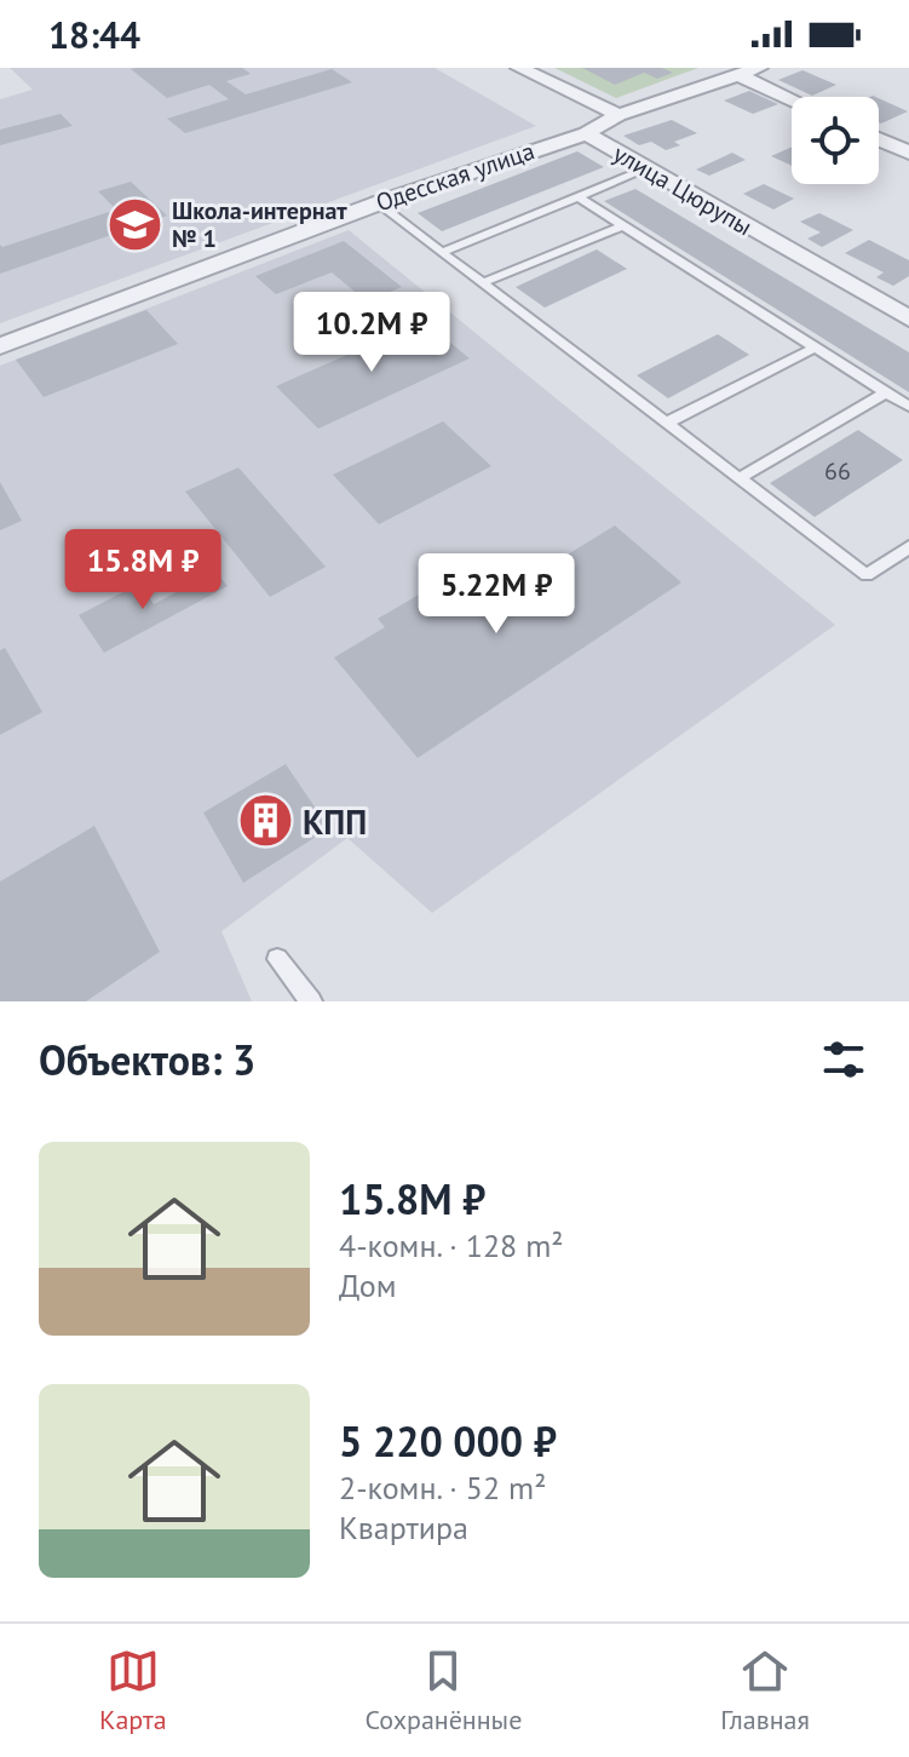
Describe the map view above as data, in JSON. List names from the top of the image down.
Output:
{
  "streets": {
    "street": ["Одесская улица", "улица Цюрупы"]
  },
  "crossings": [
    ["Одесская улица", "улица Цюрупы"]
  ],
  "places": {
    "school or university": ["Школа-интернат № 1"],
    "building": ["КПП"]
  },
  "house_numbers": ["66"],
  "page": {
    "status": "18:44",
    "price": ["10.2M ₽", "15.8M ₽", "5.22M ₽"],
    "heading": "Объектов: 3",
    "list": [
      {
        "name": "15.8M ₽",
        "note": "4-комн. · 128 m² · Дом"
      },
      {
        "name": "5 220 000 ₽",
        "note": "2-комн. · 52 m² · Квартира"
      }
    ],
    "tabs": ["Карта", "Сохранённые", "Главная"]
  }
}
